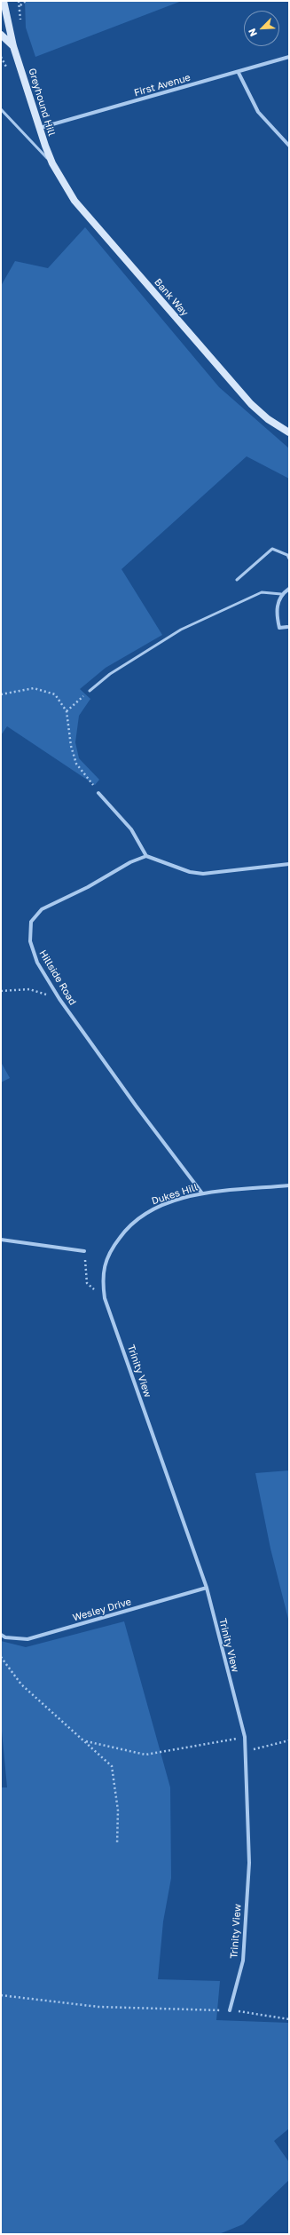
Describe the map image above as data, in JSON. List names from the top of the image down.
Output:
{
  "streets": {
    "street": [
      "First Avenue",
      "Greyhound Hill",
      "Bank Way",
      "Hillside Road",
      "Dukes Hill",
      "Trinity View",
      "Wesley Drive"
    ]
  },
  "crossings": [
    ["First Avenue", "Greyhound Hill"],
    ["Greyhound Hill", "Bank Way"],
    ["Hillside Road", "Dukes Hill"],
    ["Dukes Hill", "Trinity View"],
    ["Trinity View", "Wesley Drive"]
  ],
  "north": "bottom left"
}
